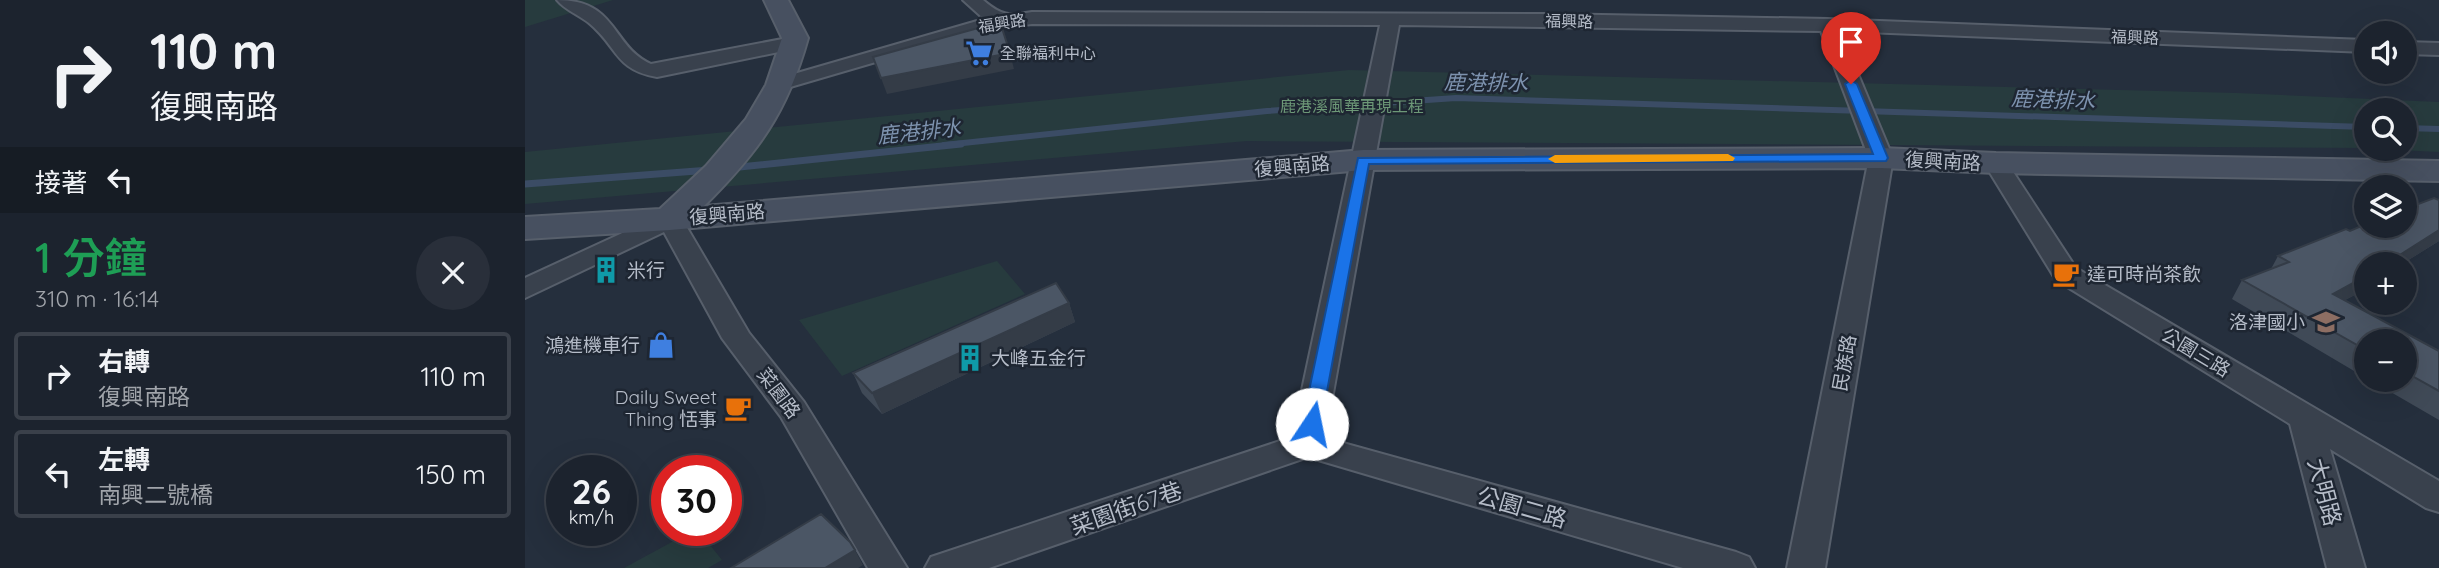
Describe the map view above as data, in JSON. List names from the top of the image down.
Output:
{
  "streets": {
    "street": [
      "福興路",
      "復興南路",
      "公園三路",
      "民族路",
      "菜園路",
      "大明路",
      "公園二路",
      "菜園街67巷"
    ]
  },
  "crossings": [
    ["復興南路", "公園三路"],
    ["復興南路", "民族路"],
    ["復興南路", "菜園路"],
    ["公園三路", "大明路"],
    ["公園二路", "菜園街67巷"]
  ],
  "water": ["鹿港排水"],
  "parks": ["鹿港溪風華再現工程"],
  "places": {
    "supermarket": ["全聯福利中心"],
    "building": ["米行", "大峰五金行"],
    "cafe": ["達可時尚茶飲", "Daily Sweet Thing 恬事"],
    "school or university": ["洛津國小"],
    "shop": ["鴻進機車行"]
  },
  "page": {
    "turn": ["110 m", "復興南路"],
    "map_buttons": ["+", "−"],
    "then": "接著",
    "heading": ["1 分鐘", "310 m · 16:14"],
    "list": [
      {
        "name": "右轉",
        "note": "復興南路",
        "value": "110 m"
      },
      {
        "name": "左轉",
        "note": "南興二號橋",
        "value": "150 m"
      }
    ],
    "speed": "26 km/h",
    "limit": "30"
  }
}
